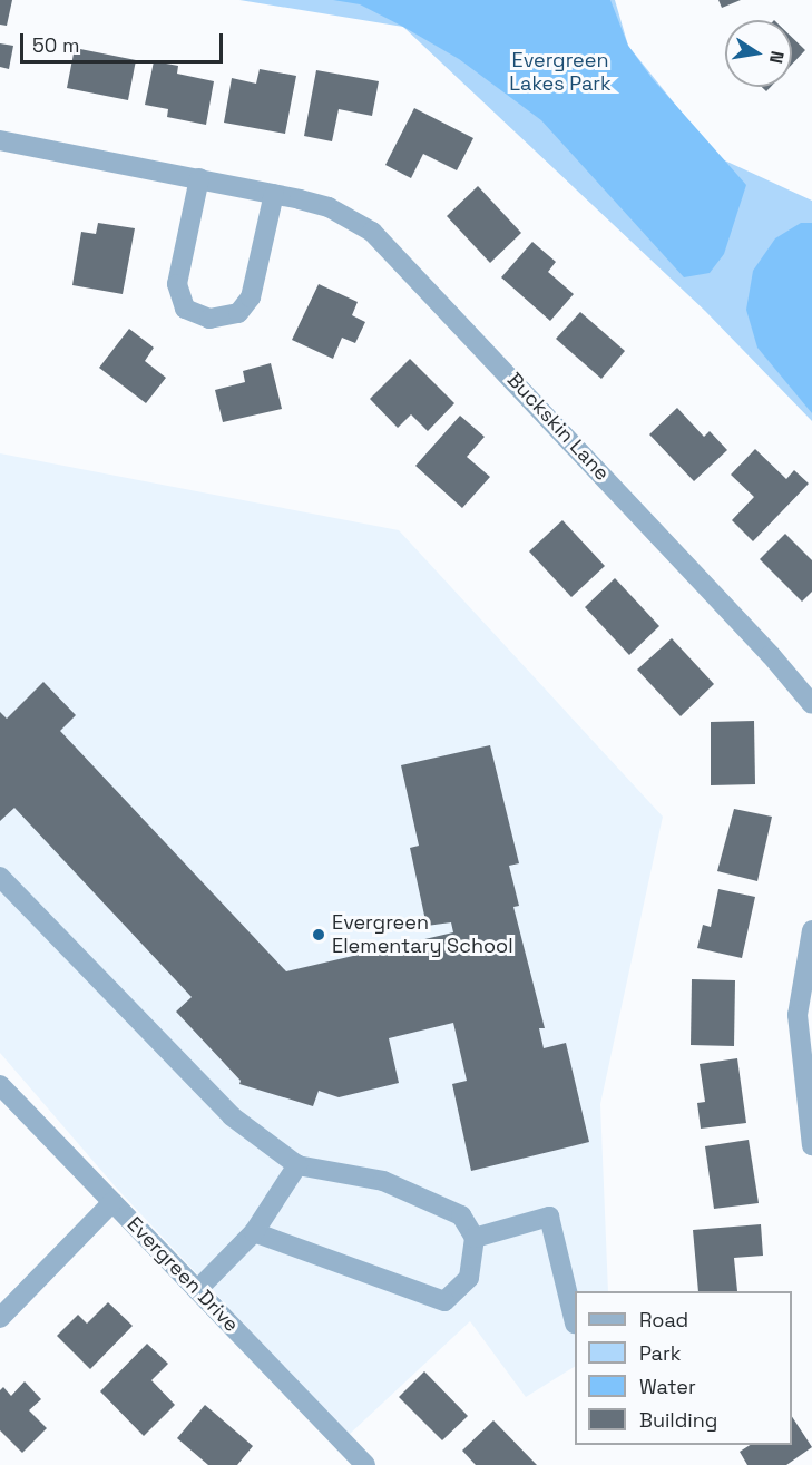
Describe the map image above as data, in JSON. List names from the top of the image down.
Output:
{
  "streets": {
    "street": ["Buckskin Lane", "Evergreen Drive"]
  },
  "parks": ["Evergreen Lakes Park"],
  "places": ["Evergreen Elementary School"],
  "legend": [
    "Road",
    "Park",
    "Water",
    "Building"
  ],
  "scale_bar": "50 m",
  "north": "right"
}
